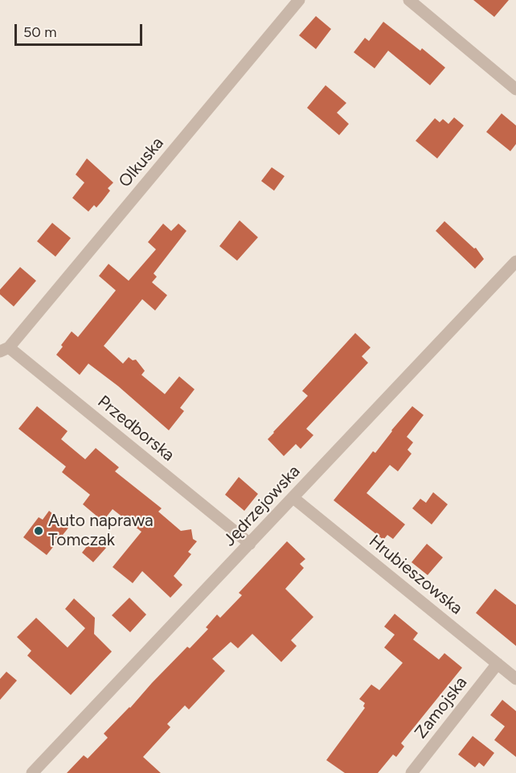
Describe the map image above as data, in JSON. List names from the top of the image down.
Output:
{
  "streets": {
    "street": [
      "Olkuska",
      "Przedborska",
      "Jędrzejowska",
      "Hrubieszowska",
      "Zamojska"
    ]
  },
  "crossings": [
    ["Olkuska", "Przedborska"],
    ["Przedborska", "Jędrzejowska"],
    ["Jędrzejowska", "Hrubieszowska"],
    ["Hrubieszowska", "Zamojska"]
  ],
  "places": ["Auto naprawa Tomczak"],
  "scale_bar": "50 m"
}
